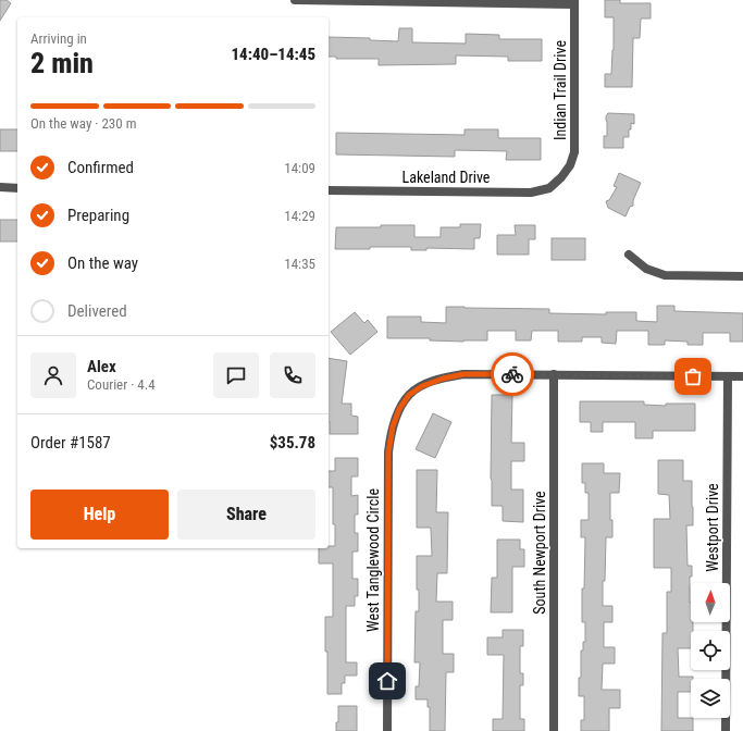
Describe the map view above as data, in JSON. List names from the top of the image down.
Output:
{
  "streets": {
    "street": [
      "Indian Trail Drive",
      "Lakeland Drive",
      "Westport Drive",
      "South Newport Drive",
      "West Tanglewood Circle"
    ]
  },
  "crossings": [
    ["Indian Trail Drive", "Lakeland Drive"],
    ["South Newport Drive", "West Tanglewood Circle"]
  ],
  "north": "top",
  "page": {
    "heading": ["2 min", "Arriving in", "14:40–14:45"],
    "panel": [
      "Alex",
      "Courier · 4.4",
      "Order #1587",
      "$35.78"
    ],
    "bar": "On the way · 230 m",
    "list": [
      ["Confirmed", "14:09"],
      ["Preparing", "14:29"],
      ["On the way", "14:35"],
      "Delivered"
    ],
    "buttons": ["Help", "Share"]
  }
}
